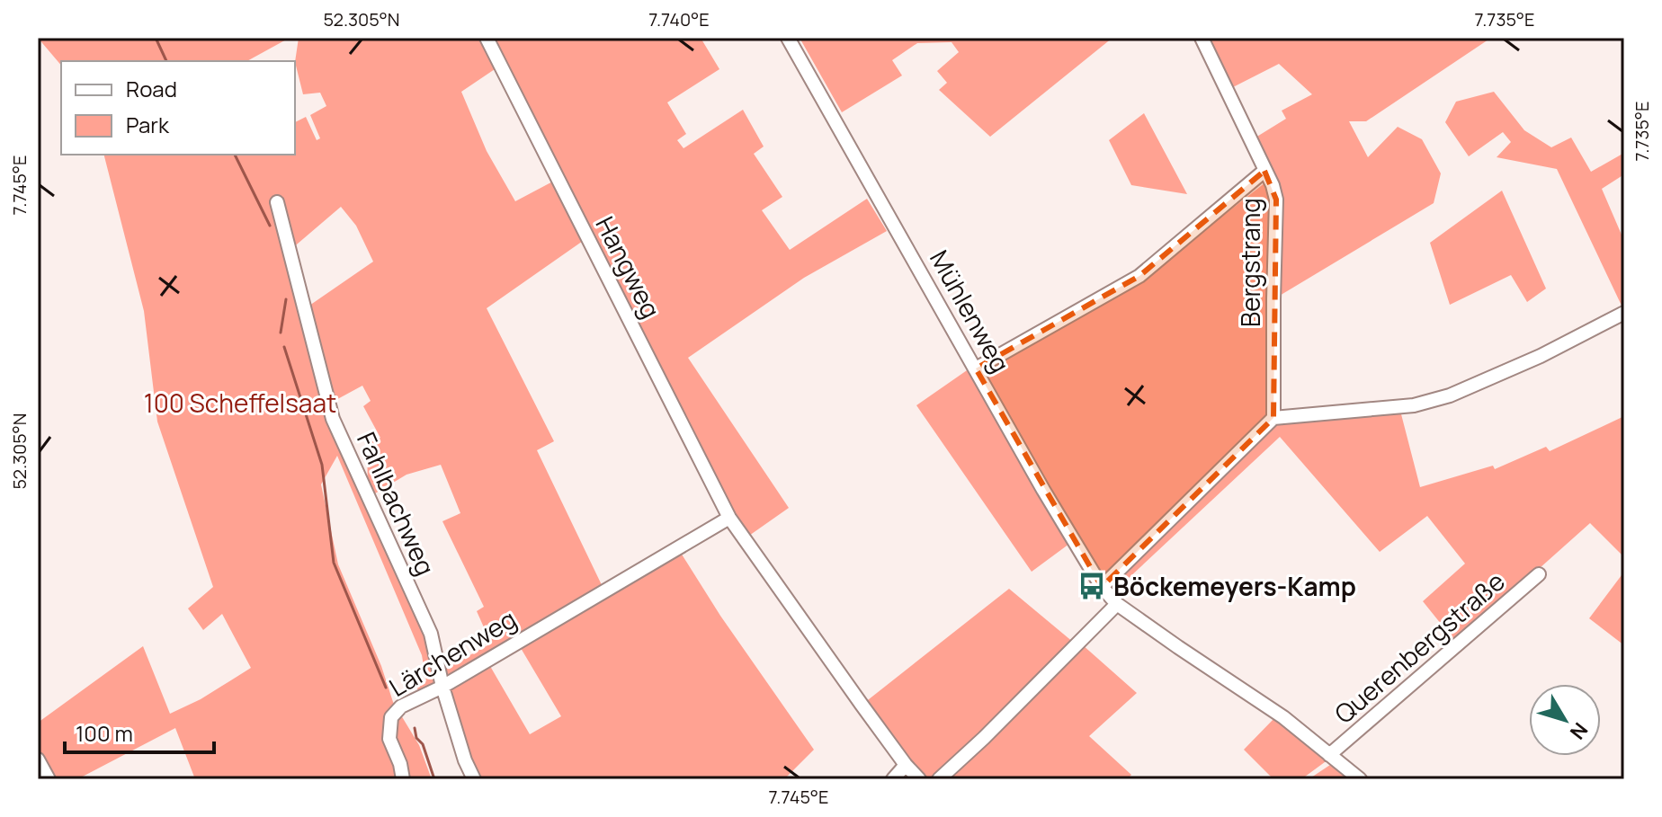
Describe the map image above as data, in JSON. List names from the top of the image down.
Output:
{
  "streets": {
    "street": [
      "Bergstrang",
      "Hangweg",
      "Mühlenweg",
      "Fahlbachweg",
      "Querenbergstraße",
      "Lärchenweg"
    ]
  },
  "crossings": [
    ["Hangweg", "Lärchenweg"],
    ["Mühlenweg", "Querenbergstraße"],
    ["Fahlbachweg", "Lärchenweg"]
  ],
  "parks": ["100 Scheffelsaat"],
  "places": {
    "bus stop": ["Böckemeyers-Kamp"]
  },
  "legend": ["Road", "Park"],
  "scale_bar": "100 m",
  "north": "bottom right",
  "coordinates": [
    "52.305°N",
    "7.740°E",
    "7.735°E",
    "7.745°E"
  ]
}
